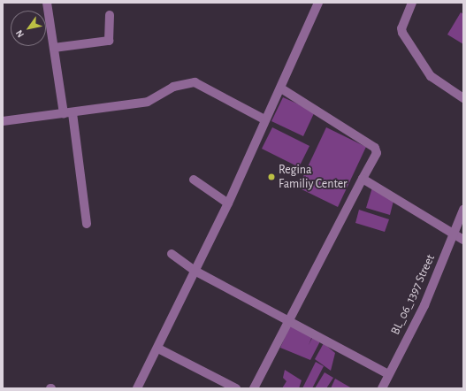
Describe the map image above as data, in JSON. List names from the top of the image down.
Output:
{
  "streets": {
    "street": ["BL_06_1397 Street"]
  },
  "places": ["Regina Familiy Center"],
  "north": "bottom left"
}
